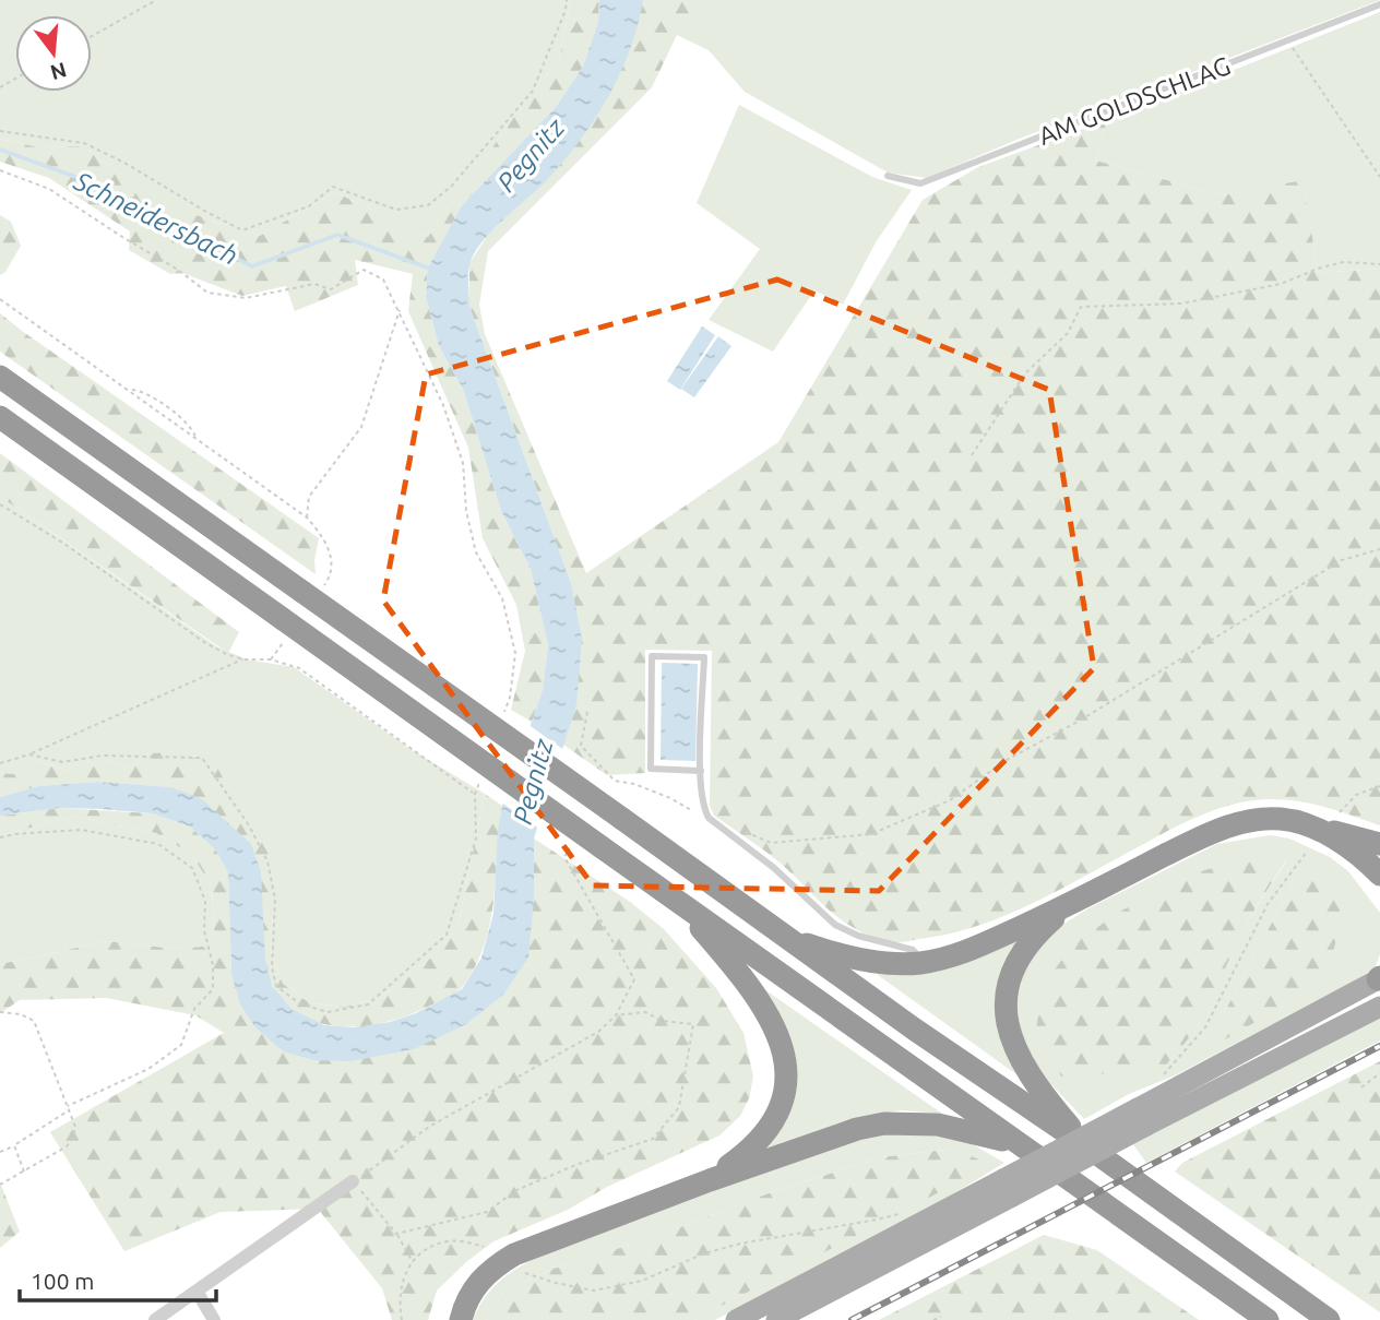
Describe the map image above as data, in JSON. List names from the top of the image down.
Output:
{
  "streets": {
    "lane": ["AM GOLDSCHLAG"]
  },
  "water": ["Pegnitz", "Schneidersbach"],
  "scale_bar": "100 m",
  "north": "bottom"
}
